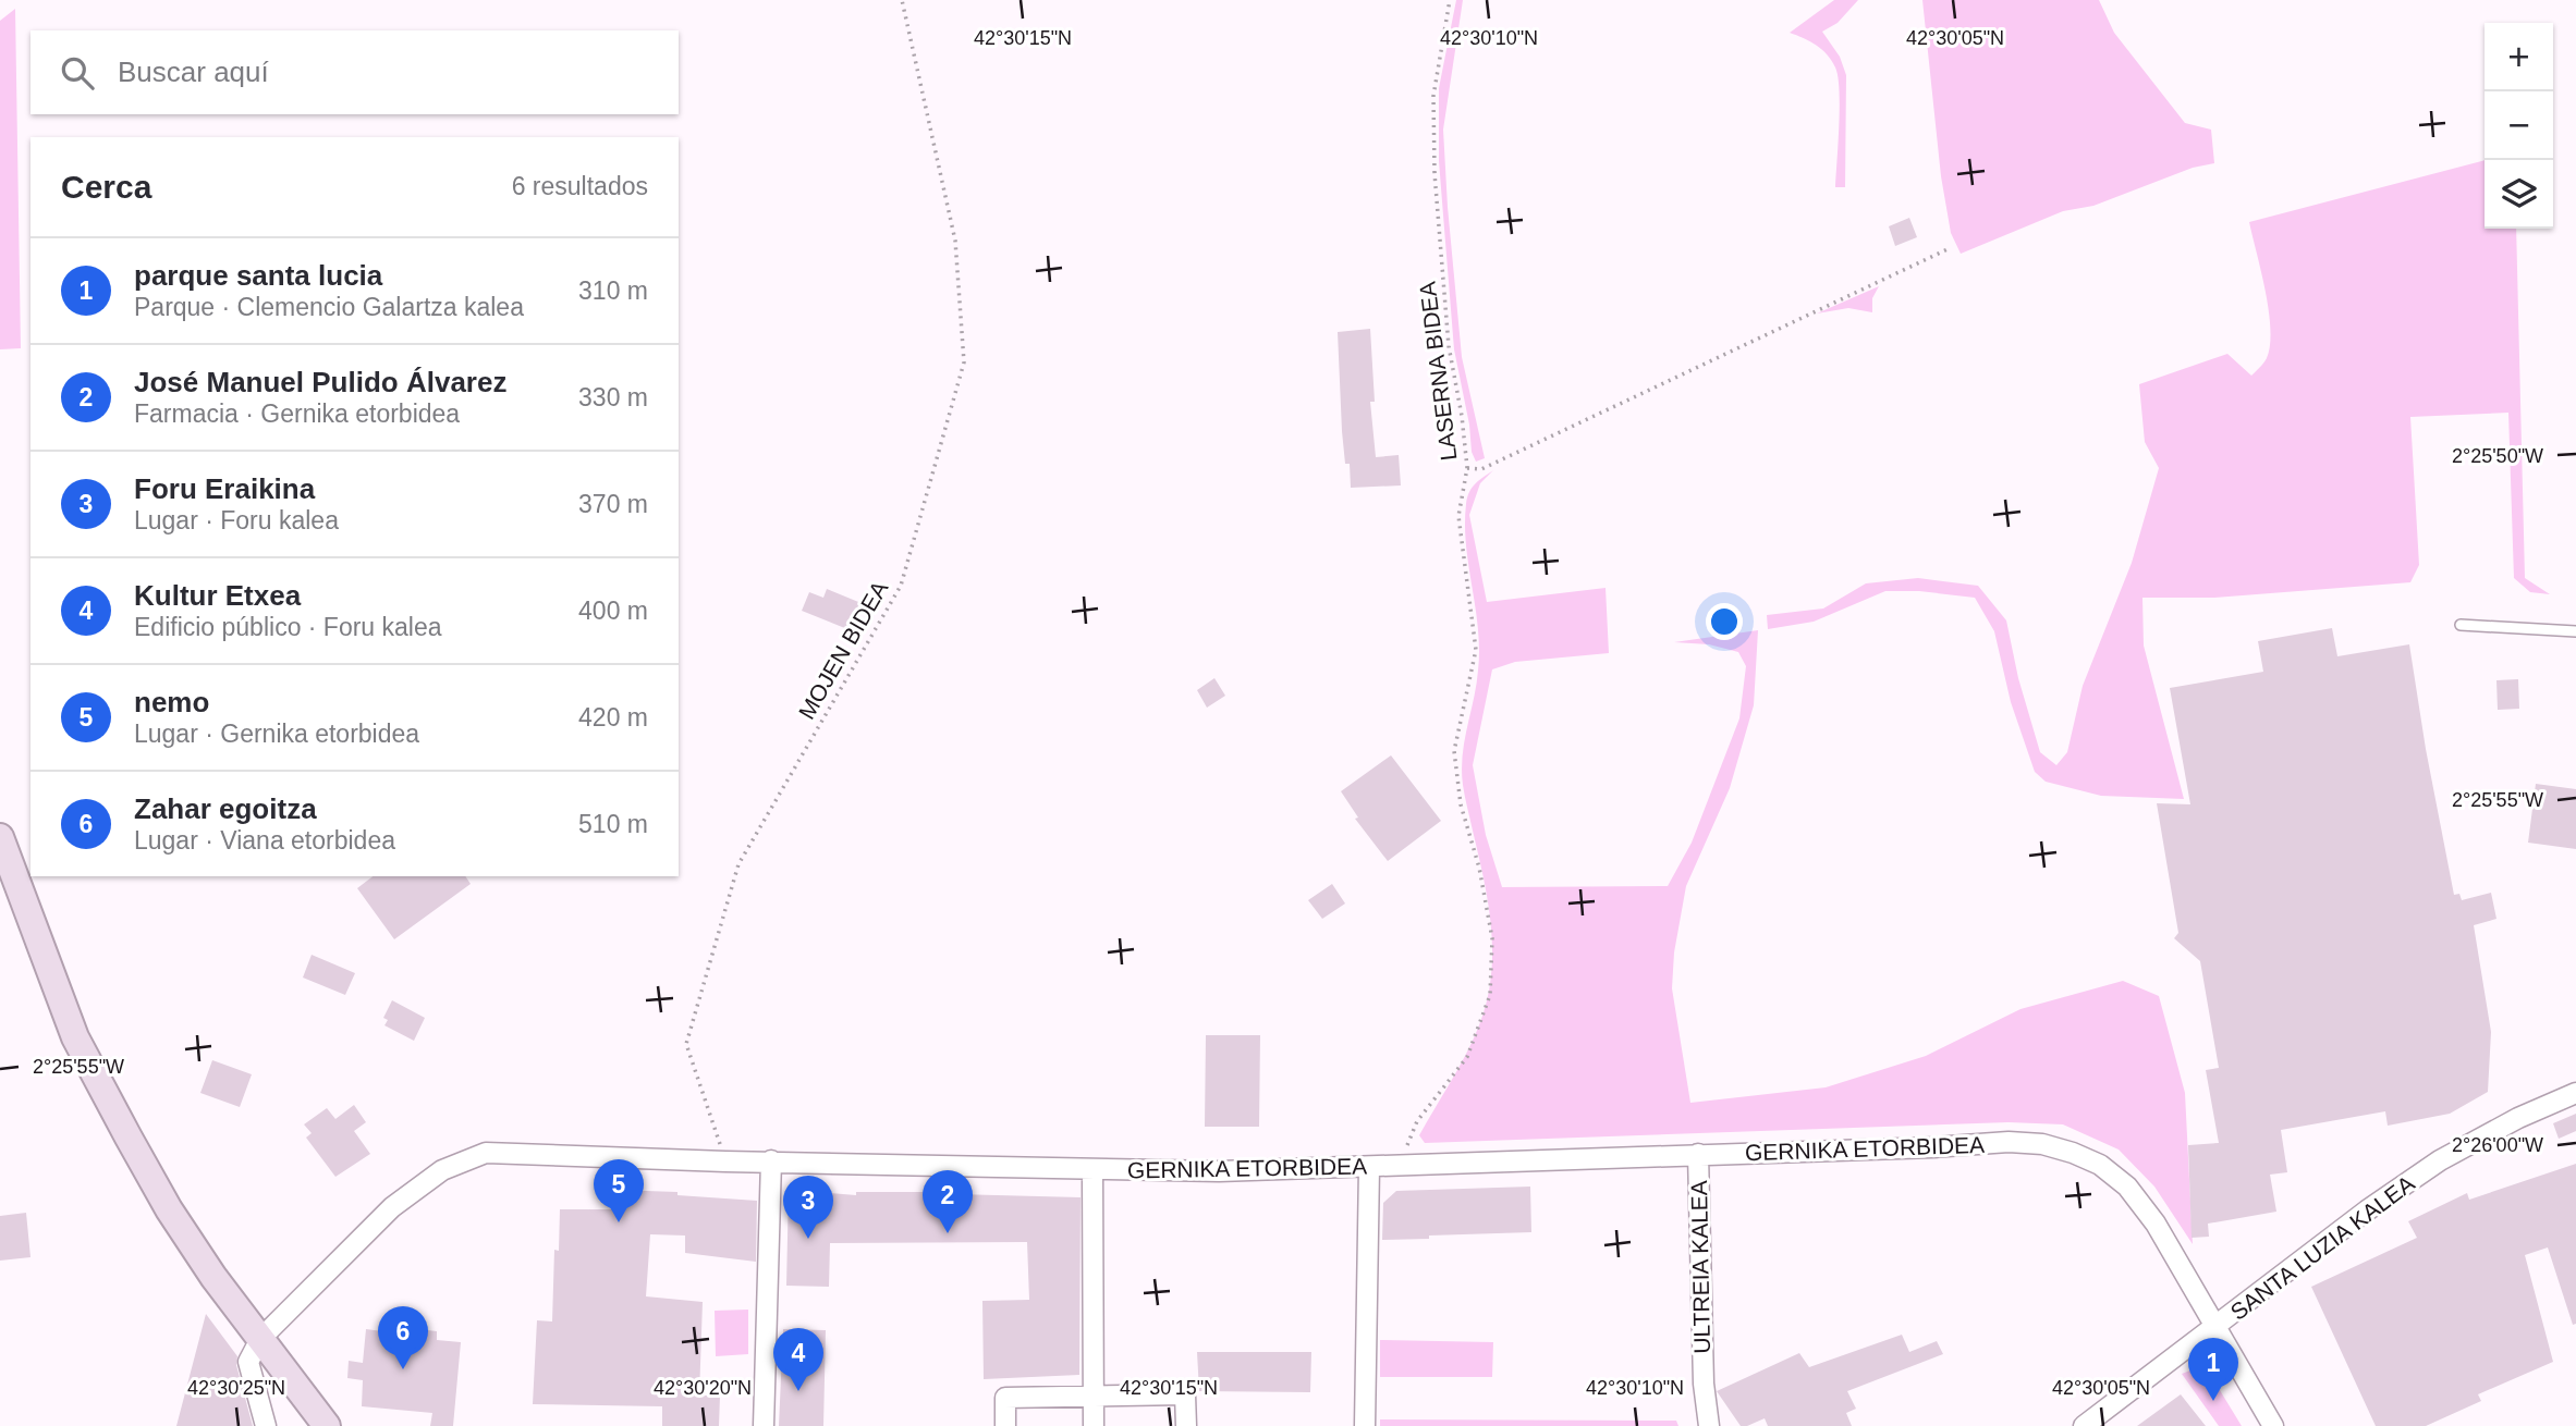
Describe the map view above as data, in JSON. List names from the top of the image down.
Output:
{
  "streets": {
    "street": ["GERNIKA ETORBIDEA", "SANTA LUZIA KALEA", "ULTREIA KALEA"],
    "path": ["LASERNA BIDEA", "MOJEN BIDEA"]
  },
  "crossings": [
    ["LASERNA BIDEA", "GERNIKA ETORBIDEA"],
    ["MOJEN BIDEA", "GERNIKA ETORBIDEA"],
    ["GERNIKA ETORBIDEA", "SANTA LUZIA KALEA"],
    ["GERNIKA ETORBIDEA", "ULTREIA KALEA"]
  ],
  "page": {
    "map_buttons": ["+", "−"],
    "search": "Buscar aquí",
    "heading": ["Cerca", "6 resultados"],
    "list": [
      {
        "mark": "1",
        "name": "parque santa lucia",
        "note": "Parque · Clemencio Galartza kalea",
        "value": "310 m"
      },
      {
        "mark": "2",
        "name": "José Manuel Pulido Álvarez",
        "note": "Farmacia · Gernika etorbidea",
        "value": "330 m"
      },
      {
        "mark": "3",
        "name": "Foru Eraikina",
        "note": "Lugar · Foru kalea",
        "value": "370 m"
      },
      {
        "mark": "4",
        "name": "Kultur Etxea",
        "note": "Edificio público · Foru kalea",
        "value": "400 m"
      },
      {
        "mark": "5",
        "name": "nemo",
        "note": "Lugar · Gernika etorbidea",
        "value": "420 m"
      },
      {
        "mark": "6",
        "name": "Zahar egoitza",
        "note": "Lugar · Viana etorbidea",
        "value": "510 m"
      }
    ],
    "pins": [
      "5",
      "2",
      "3",
      "6",
      "4",
      "1"
    ]
  },
  "coordinates": [
    "42°30'15\"N",
    "42°30'10\"N",
    "42°30'05\"N",
    "2°25'50\"W",
    "2°25'55\"W",
    "2°26'00\"W",
    "42°30'25\"N",
    "42°30'20\"N"
  ]
}
